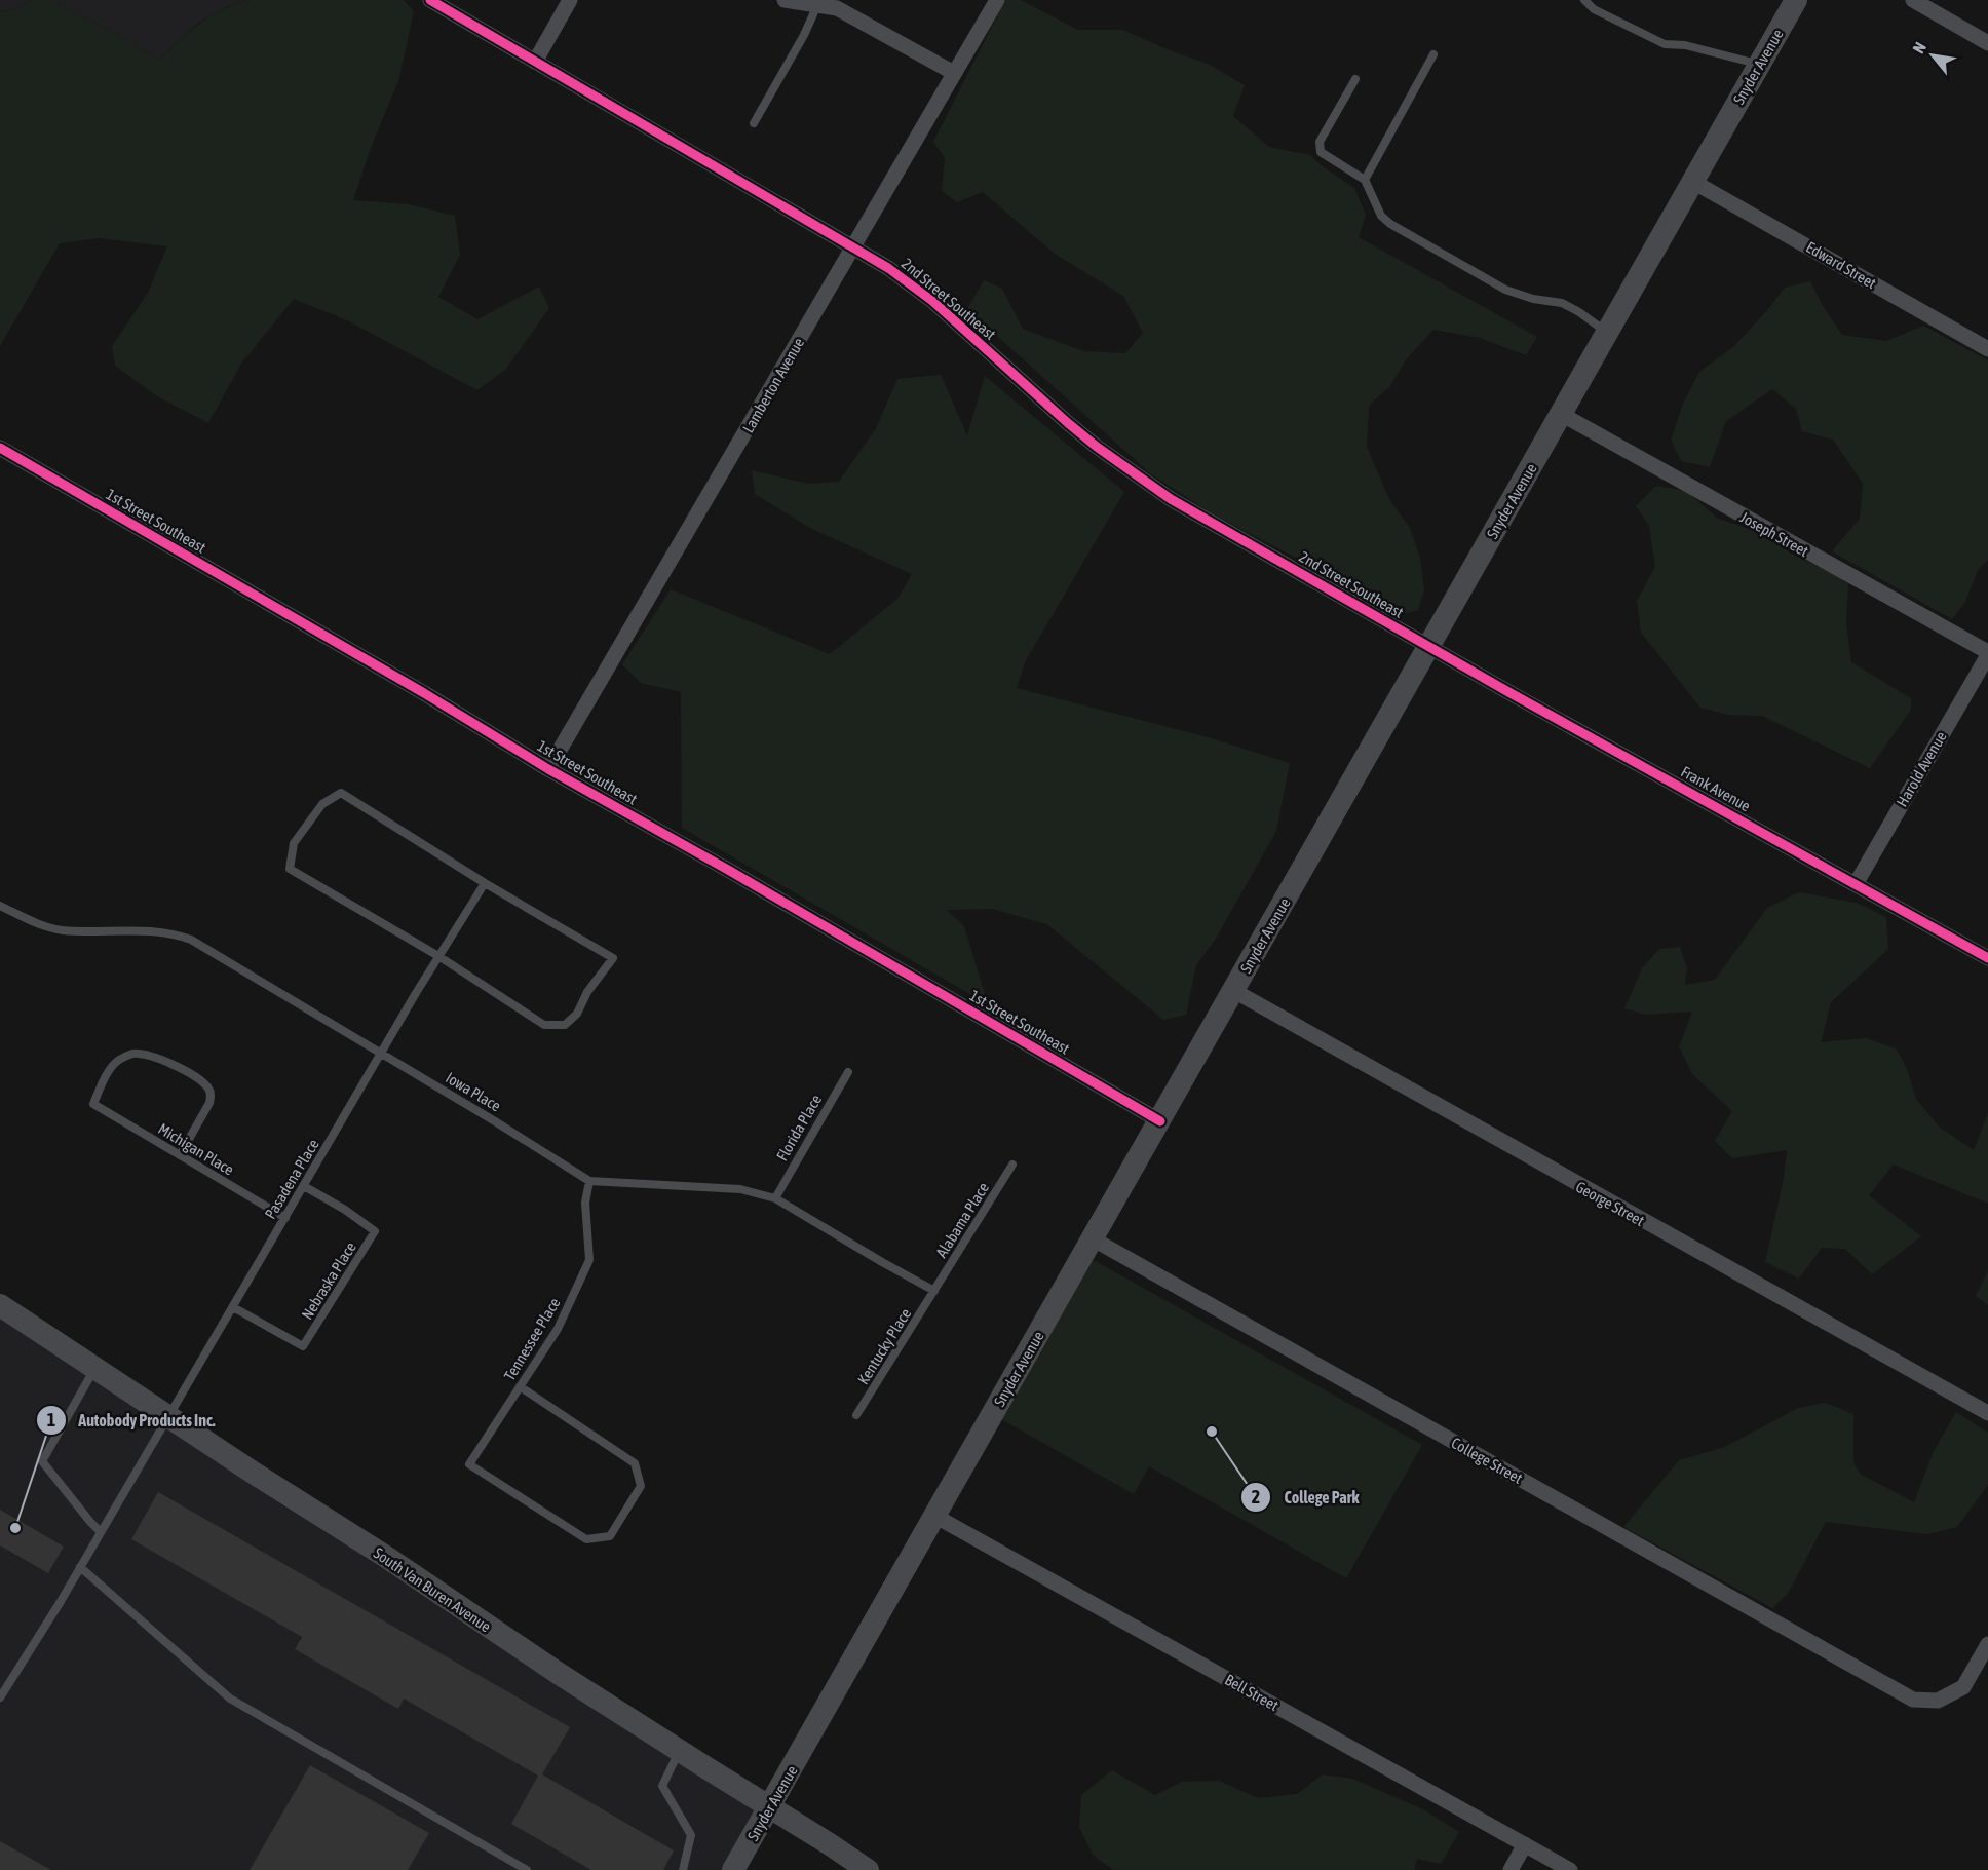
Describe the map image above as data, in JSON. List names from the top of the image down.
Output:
{
  "streets": {
    "main road": ["Snyder Avenue", "South Van Buren Avenue"],
    "street": [
      "Edward Street",
      "2nd Street Southeast",
      "Lamberton Avenue",
      "1st Street Southeast",
      "Joseph Street",
      "Harold Avenue",
      "Frank Avenue",
      "George Street",
      "College Street",
      "Bell Street"
    ],
    "lane": [
      "Iowa Place",
      "Florida Place",
      "Michigan Place",
      "Pasadena Place",
      "Alabama Place",
      "Nebraska Place",
      "Tennessee Place",
      "Kentucky Place"
    ]
  },
  "crossings": [
    ["Snyder Avenue", "Edward Street"],
    ["Snyder Avenue", "2nd Street Southeast"],
    ["Snyder Avenue", "1st Street Southeast"],
    ["Snyder Avenue", "Joseph Street"],
    ["Snyder Avenue", "Frank Avenue"],
    ["Snyder Avenue", "George Street"],
    ["Snyder Avenue", "College Street"],
    ["Snyder Avenue", "South Van Buren Avenue"],
    ["Snyder Avenue", "Bell Street"],
    ["2nd Street Southeast", "Lamberton Avenue"],
    ["2nd Street Southeast", "Frank Avenue"],
    ["Lamberton Avenue", "1st Street Southeast"],
    ["Joseph Street", "Harold Avenue"],
    ["Harold Avenue", "Frank Avenue"],
    ["Iowa Place", "Florida Place"],
    ["Iowa Place", "Pasadena Place"],
    ["Iowa Place", "Alabama Place"],
    ["Iowa Place", "Tennessee Place"],
    ["Iowa Place", "Kentucky Place"],
    ["Michigan Place", "Pasadena Place"],
    ["Pasadena Place", "Nebraska Place"],
    ["Pasadena Place", "South Van Buren Avenue"],
    ["Alabama Place", "Kentucky Place"]
  ],
  "places": ["College Park", "Autobody Products Inc."],
  "north": "top left"
}
